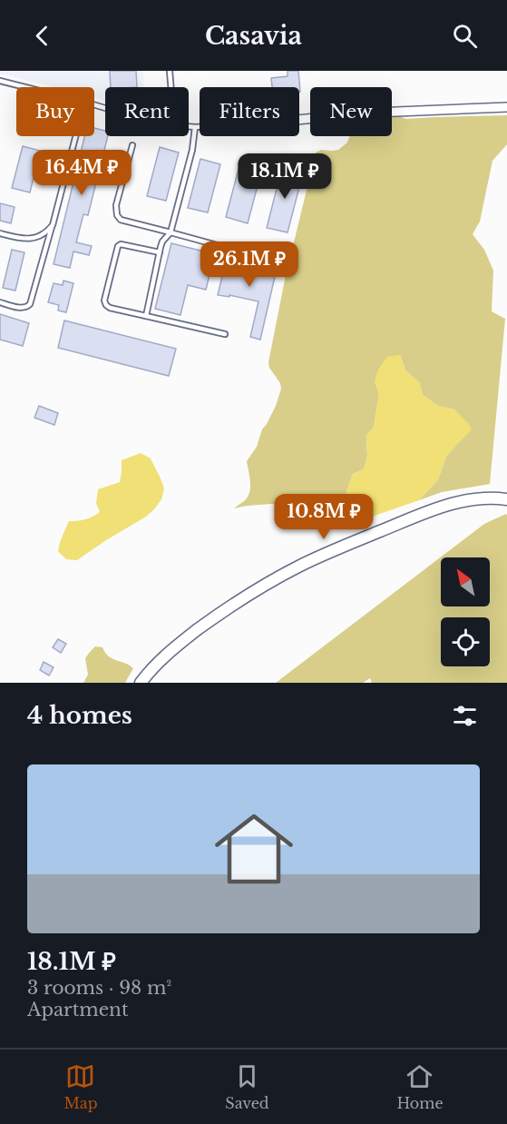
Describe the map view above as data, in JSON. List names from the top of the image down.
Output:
{
  "north": "top left",
  "page": {
    "header": "Casavia",
    "chip": [
      "Buy",
      "Rent",
      "Filters",
      "New"
    ],
    "price": [
      "16.4M ₽",
      "18.1M ₽",
      "26.1M ₽",
      "10.8M ₽"
    ],
    "heading": "4 homes",
    "list": [
      {
        "name": "18.1M ₽",
        "note": "3 rooms · 98 m² · Apartment"
      }
    ],
    "tabs": ["Map", "Saved", "Home"]
  }
}
